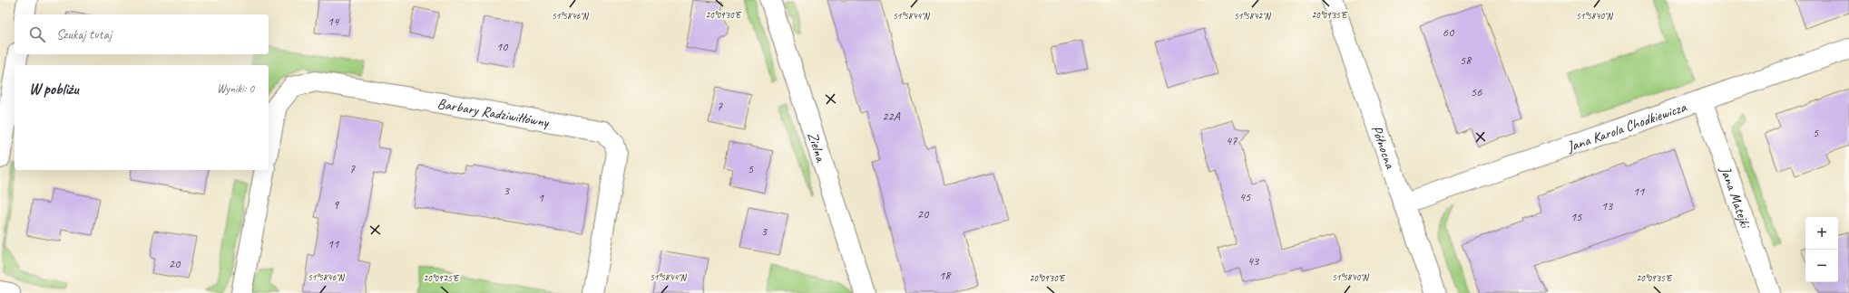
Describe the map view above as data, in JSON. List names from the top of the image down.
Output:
{
  "streets": {
    "street": [
      "Barbary Radziwiłłówny",
      "Jana Karola Chodkiewicza",
      "Zielna",
      "Północna",
      "Jana Matejki"
    ]
  },
  "crossings": [
    ["Jana Karola Chodkiewicza", "Północna"],
    ["Jana Karola Chodkiewicza", "Jana Matejki"]
  ],
  "house_numbers": [
    "14",
    "60",
    "10",
    "58",
    "56",
    "7",
    "22A",
    "5",
    "47",
    "7",
    "5",
    "3",
    "11",
    "45",
    "1",
    "9",
    "13",
    "20",
    "15",
    "3",
    "11",
    "43",
    "20",
    "18"
  ],
  "page": {
    "search": "Szukaj tutaj",
    "heading": ["W pobliżu", "Wyniki: 0"],
    "map_buttons": ["+", "−"]
  },
  "coordinates": [
    "20°09'30\"E",
    "20°09'35\"E",
    "51°58'46\"N",
    "51°58'44\"N",
    "51°58'42\"N",
    "51°58'40\"N",
    "20°09'25\"E"
  ]
}
